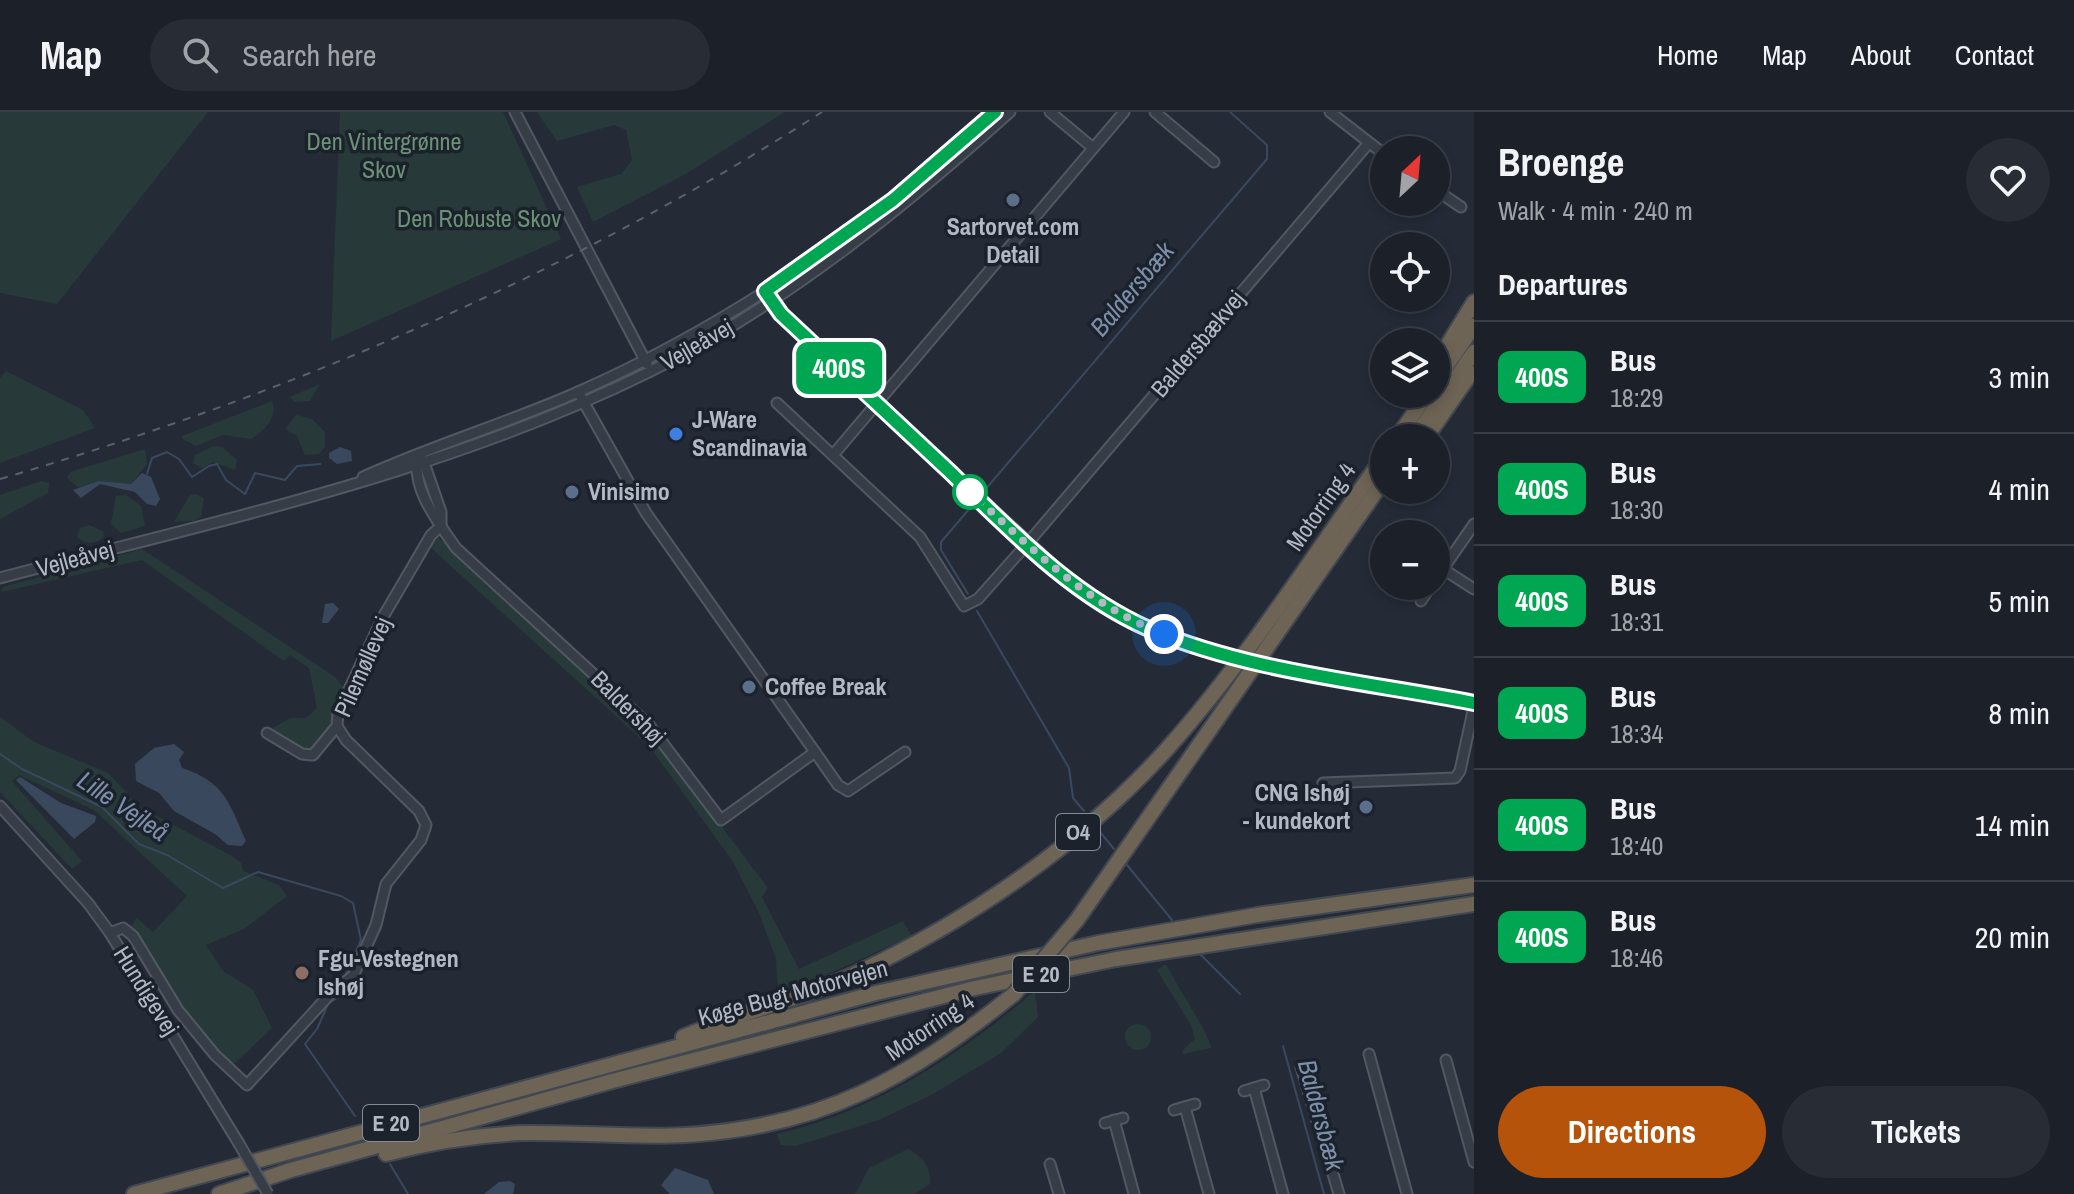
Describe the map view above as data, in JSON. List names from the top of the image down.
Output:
{
  "streets": {
    "highway": [
      "Motorring 4",
      "O4",
      "E 20",
      "Køge Bugt Motorvejen"
    ],
    "street": [
      "Baldersbækvej",
      "Vejleåvej",
      "Pilemøllevej",
      "Baldershøj",
      "Hundigevej"
    ]
  },
  "crossings": [
    ["Vejleåvej", "Baldershøj"],
    ["Motorring 4", "O4"],
    ["Motorring 4", "Køge Bugt Motorvejen"],
    ["Pilemøllevej", "Baldershøj"],
    ["Pilemøllevej", "Hundigevej"]
  ],
  "water": ["Baldersbæk", "Lille Vejleå"],
  "parks": ["Den Vintergrønne Skov", "Den Robuste Skov"],
  "places": [
    "Sartorvet.com Detail",
    "J-Ware Scandinavia",
    "Vinisimo",
    "Coffee Break",
    "CNG Ishøj - kundekort",
    "Fgu-Vestegnen Ishøj"
  ],
  "lines": ["bus line 400S"],
  "north": "top right",
  "page": {
    "header": "Map",
    "search": "Search here",
    "nav": [
      "Home",
      "Map",
      "About",
      "Contact"
    ],
    "on_map": "400S",
    "heading": [
      ["Broenge", "Walk · 4 min · 240 m"],
      "Departures"
    ],
    "map_buttons": ["+", "−"],
    "list": [
      {
        "mark": "400S",
        "name": "Bus",
        "note": "18:29",
        "value": "3 min"
      },
      {
        "mark": "400S",
        "name": "Bus",
        "note": "18:30",
        "value": "4 min"
      },
      {
        "mark": "400S",
        "name": "Bus",
        "note": "18:31",
        "value": "5 min"
      },
      {
        "mark": "400S",
        "name": "Bus",
        "note": "18:34",
        "value": "8 min"
      },
      {
        "mark": "400S",
        "name": "Bus",
        "note": "18:40",
        "value": "14 min"
      },
      {
        "mark": "400S",
        "name": "Bus",
        "note": "18:46",
        "value": "20 min"
      }
    ],
    "buttons": ["Directions", "Tickets"]
  }
}
